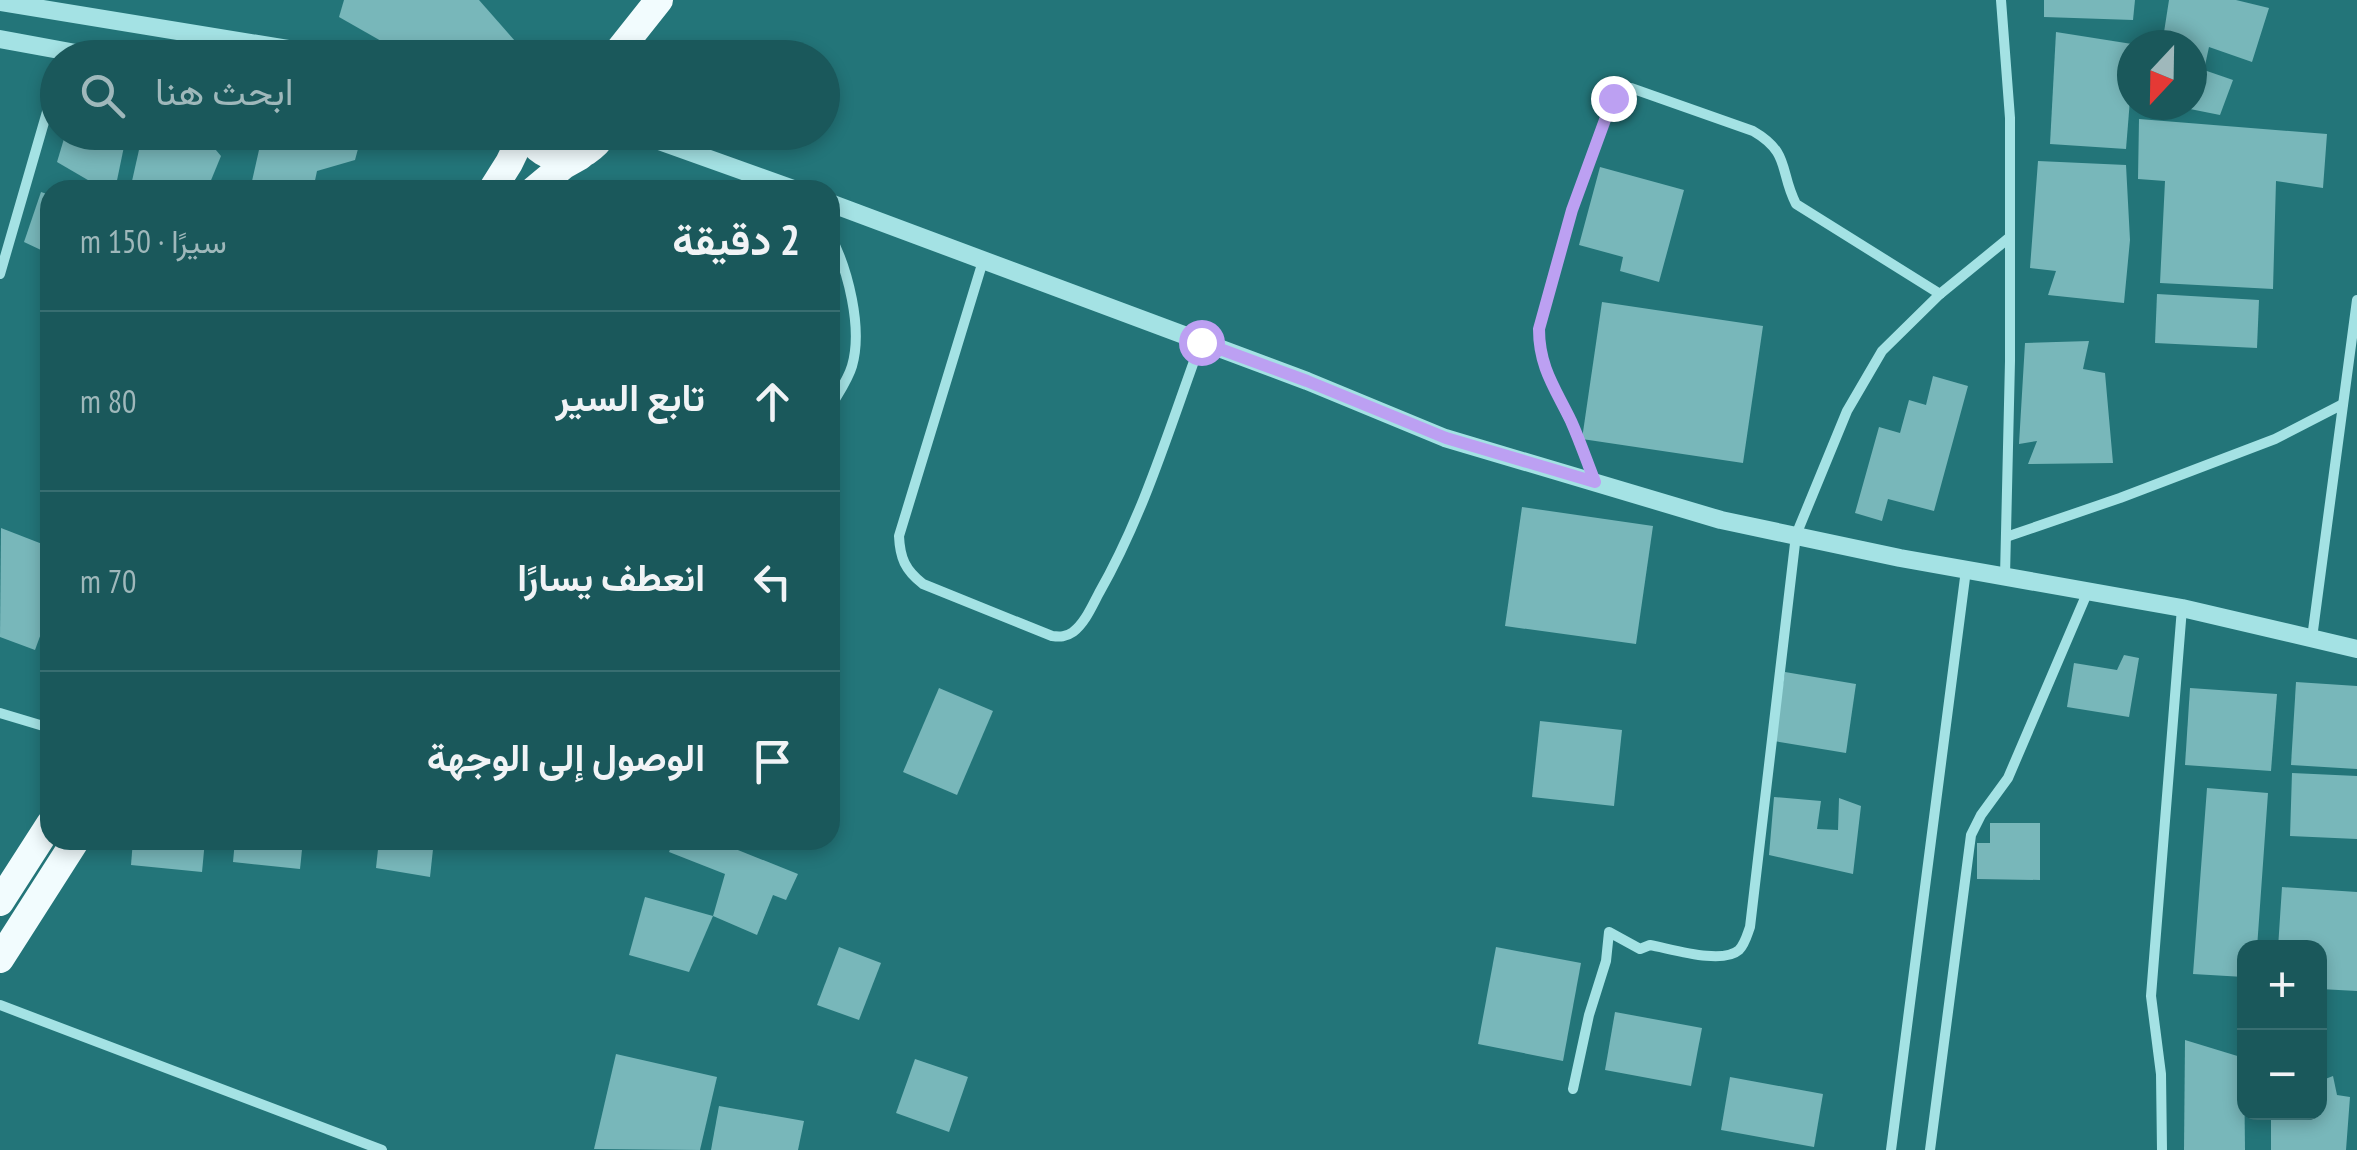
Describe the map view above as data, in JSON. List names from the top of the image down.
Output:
{
  "north": "bottom",
  "page": {
    "search": "ابحث هنا",
    "heading": ["2 دقيقة", "سيرًا · 150 m"],
    "list": [
      ["تابع السير", "80 m"],
      ["انعطف يسارًا", "70 m"],
      "الوصول إلى الوجهة"
    ],
    "map_buttons": ["+", "−"]
  }
}
